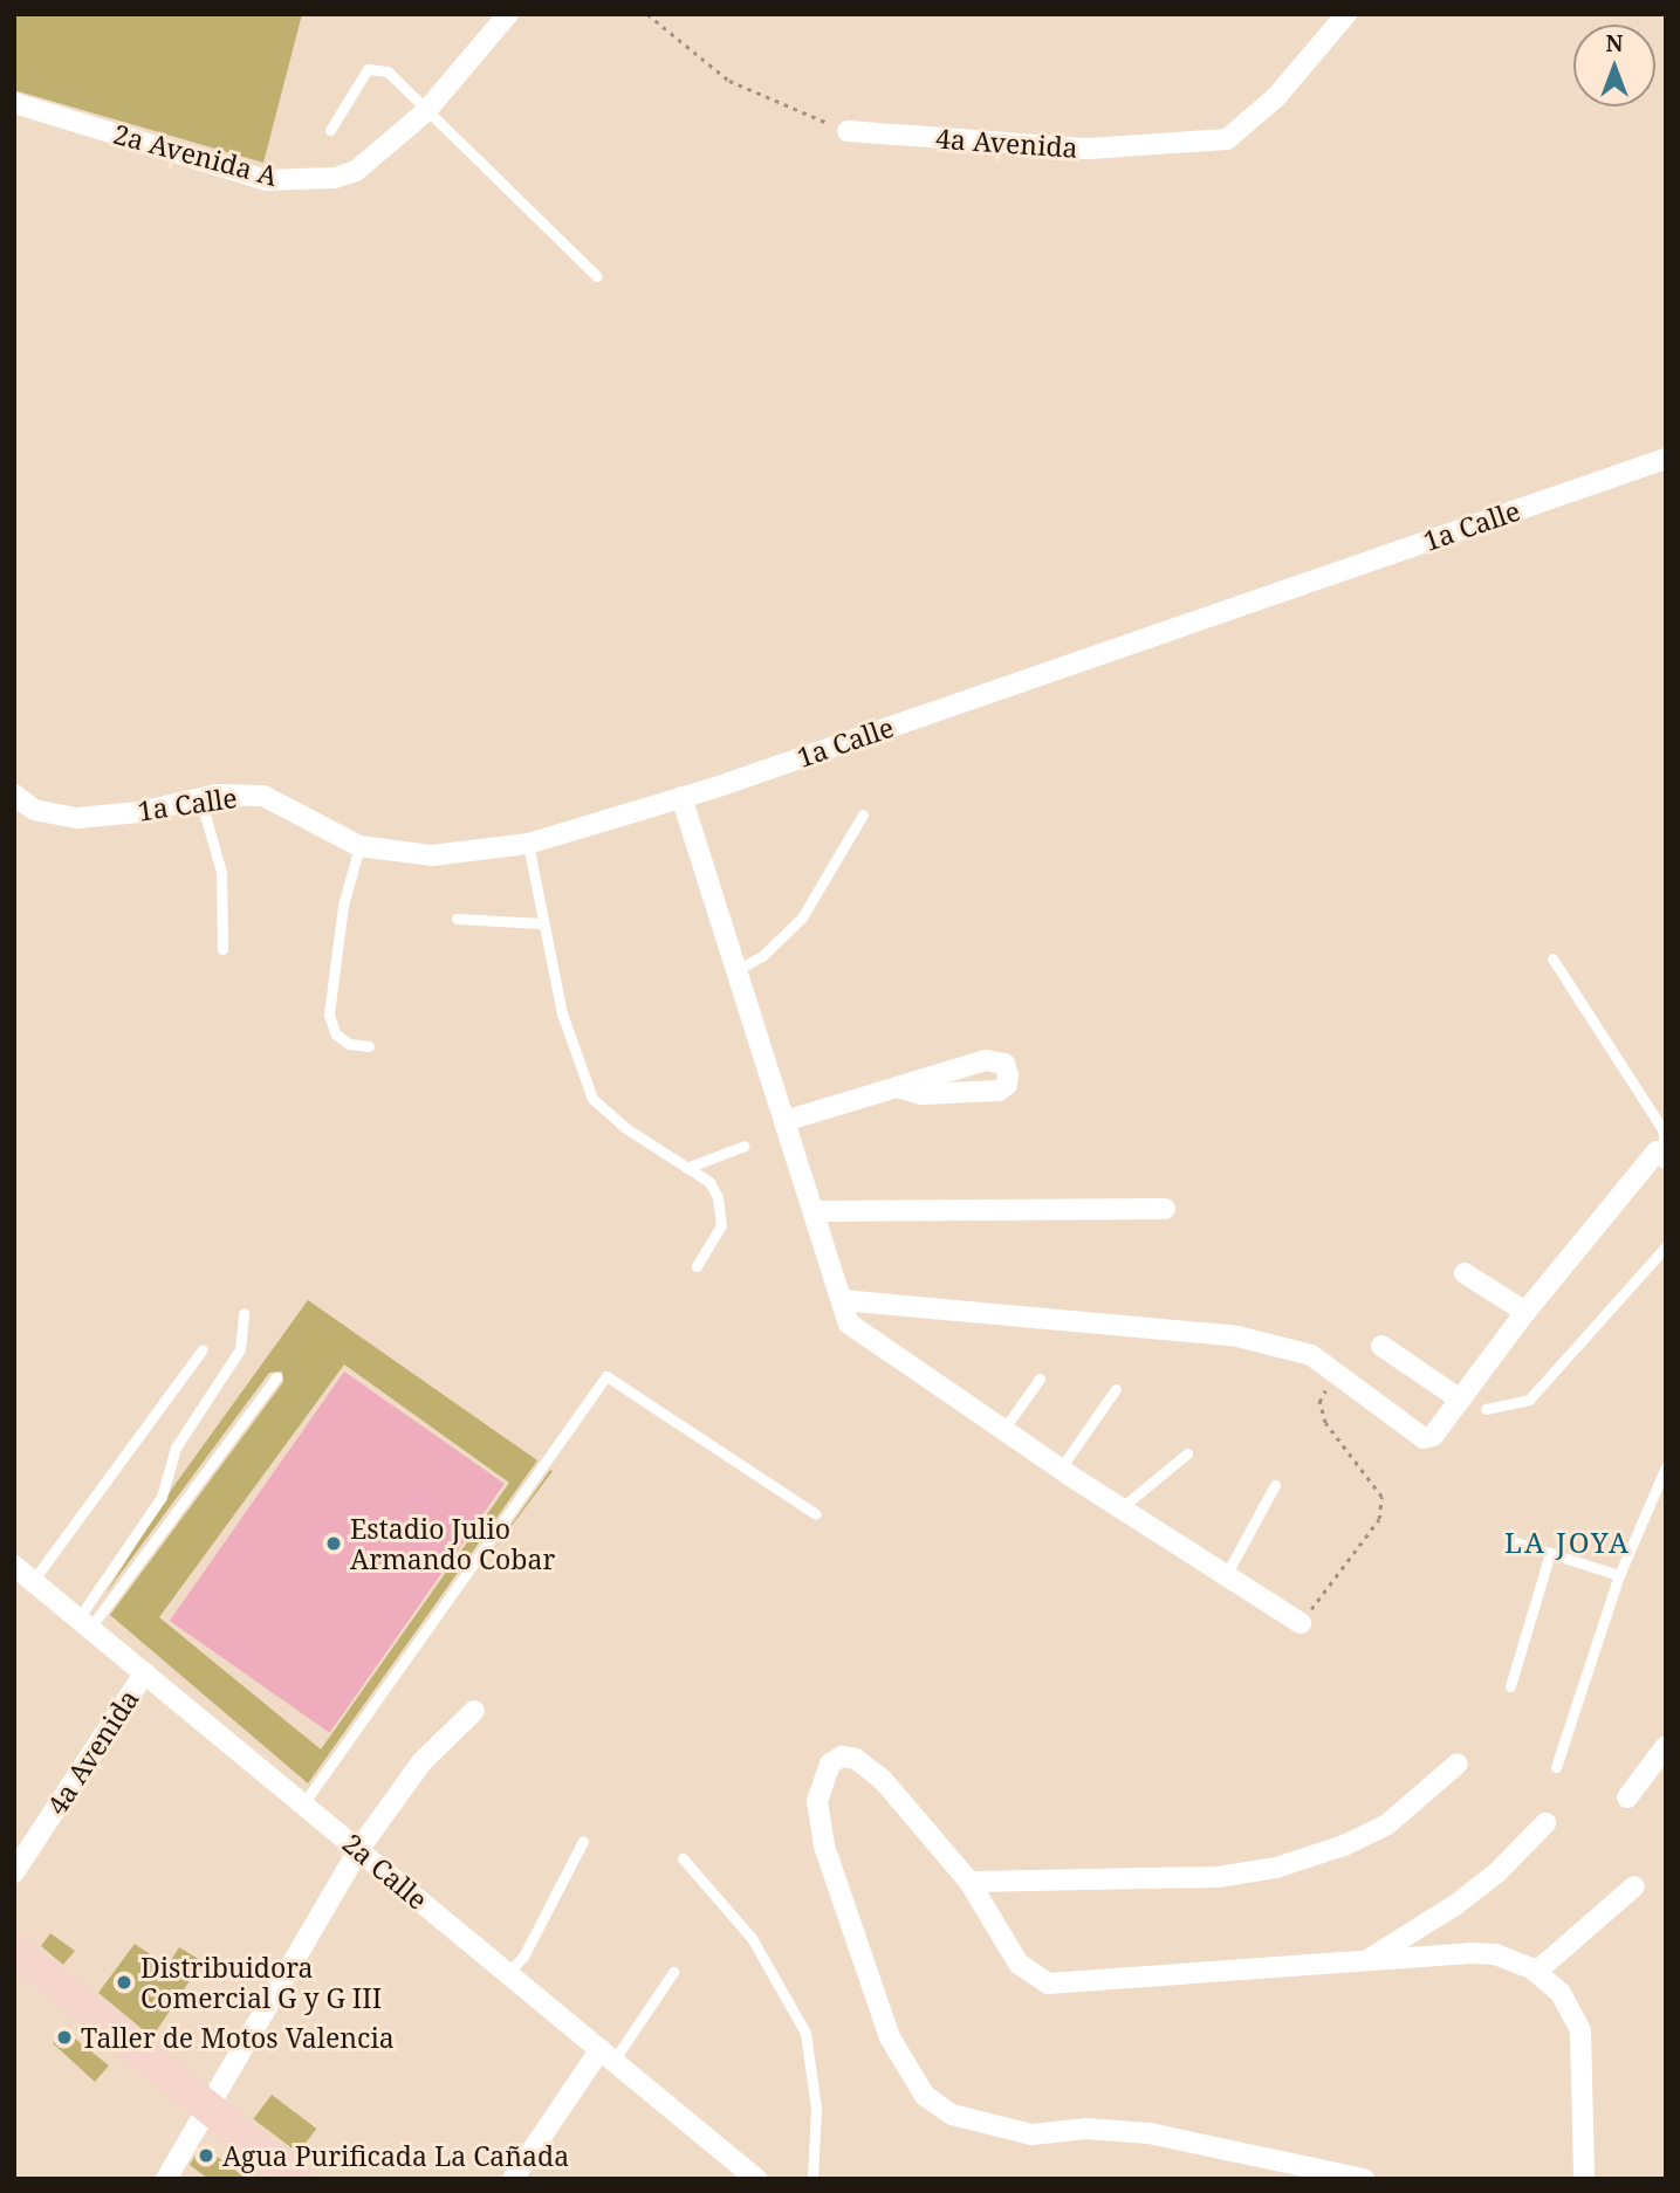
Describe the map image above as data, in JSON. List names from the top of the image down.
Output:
{
  "streets": {
    "street": [
      "4a Avenida",
      "2a Avenida A",
      "1a Calle",
      "2a Calle"
    ]
  },
  "crossings": [
    ["4a Avenida", "2a Calle"]
  ],
  "districts": ["LA JOYA"],
  "places": [
    "Estadio Julio Armando Cobar",
    "Distribuidora Comercial G y G III",
    "Taller de Motos Valencia",
    "Agua Purificada La Cañada"
  ],
  "north": "top"
}
